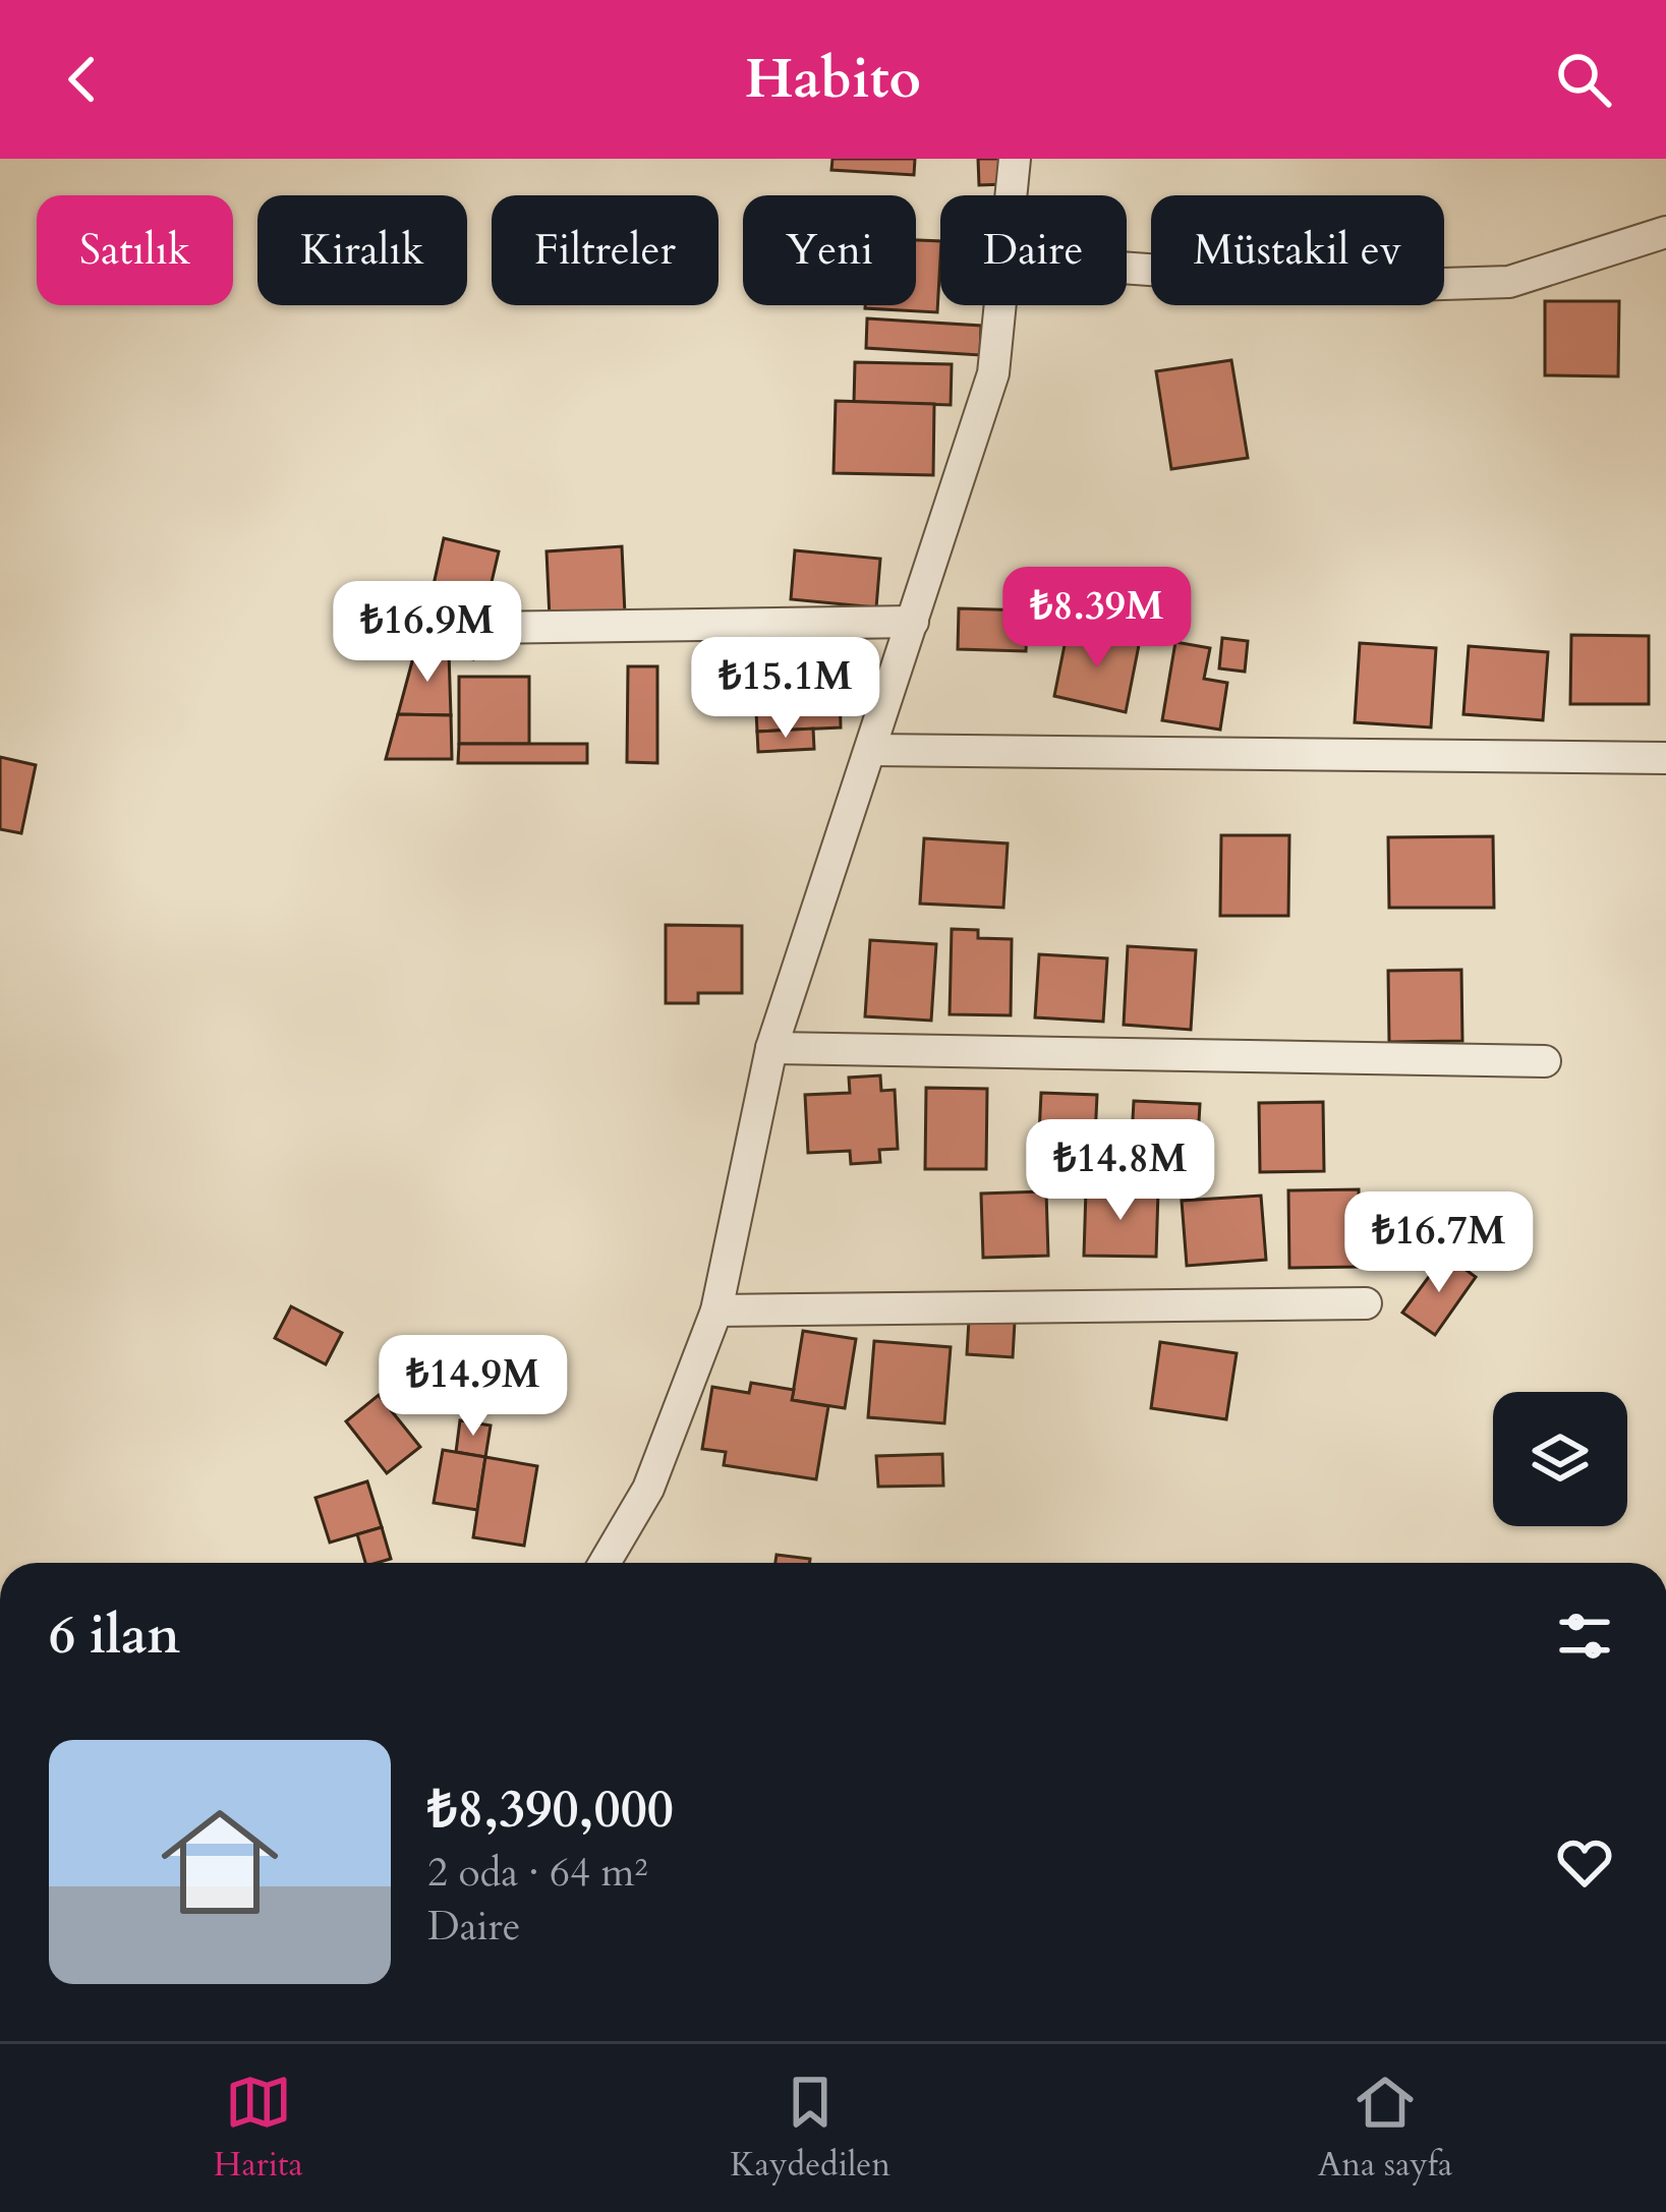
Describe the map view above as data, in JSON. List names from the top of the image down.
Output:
{
  "page": {
    "header": "Habito",
    "chip": [
      "Satılık",
      "Kiralık",
      "Filtreler",
      "Yeni",
      "Daire",
      "Müstakil ev"
    ],
    "price": [
      "₺8.39M",
      "₺16.9M",
      "₺15.1M",
      "₺14.8M",
      "₺16.7M",
      "₺14.9M"
    ],
    "heading": "6 ilan",
    "list": [
      {
        "name": "₺8,390,000",
        "note": "2 oda · 64 m² · Daire"
      }
    ],
    "tabs": ["Harita", "Kaydedilen", "Ana sayfa"]
  }
}
